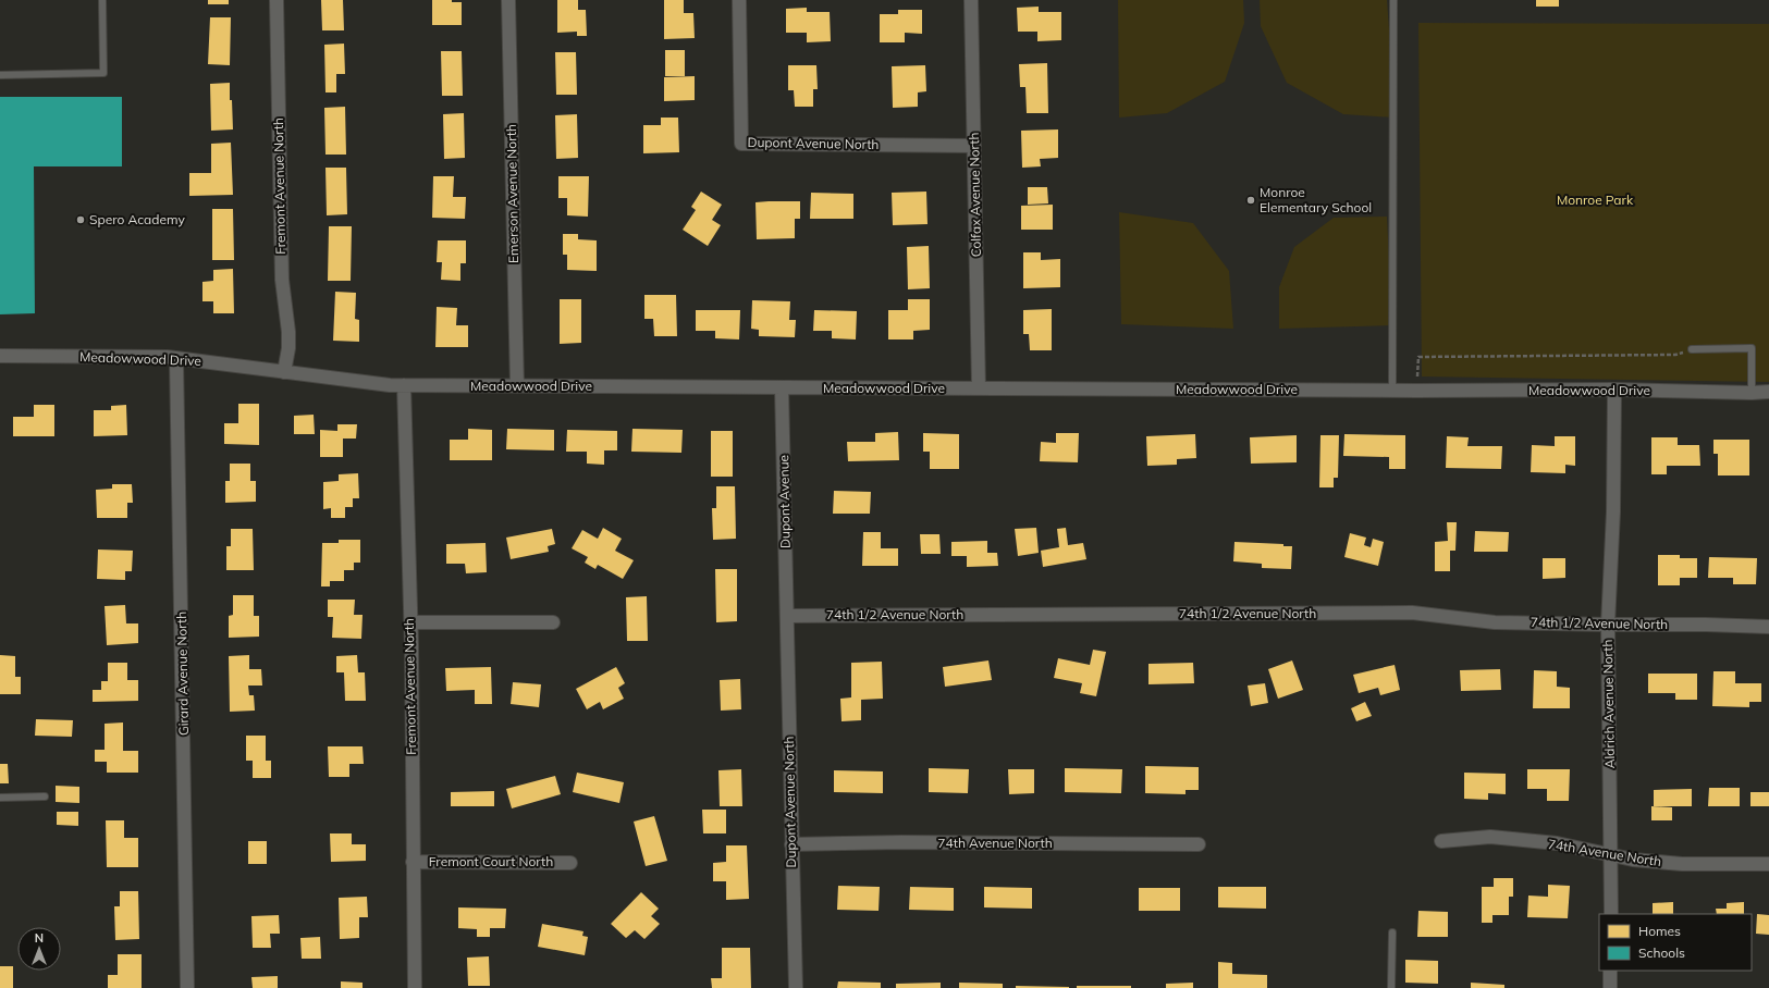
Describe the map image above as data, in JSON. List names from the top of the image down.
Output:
{
  "streets": {
    "street": [
      "Dupont Avenue North",
      "Fremont Avenue North",
      "Emerson Avenue North",
      "Colfax Avenue North",
      "Meadowwood Drive",
      "Dupont Avenue",
      "74th 1/2 Avenue North",
      "Girard Avenue North",
      "Aldrich Avenue North",
      "74th Avenue North",
      "Fremont Court North"
    ]
  },
  "crossings": [
    ["Dupont Avenue North", "Colfax Avenue North"],
    ["Dupont Avenue North", "Dupont Avenue"],
    ["Dupont Avenue North", "74th 1/2 Avenue North"],
    ["Dupont Avenue North", "74th Avenue North"],
    ["Fremont Avenue North", "Meadowwood Drive"],
    ["Fremont Avenue North", "Fremont Court North"],
    ["Emerson Avenue North", "Meadowwood Drive"],
    ["Colfax Avenue North", "Meadowwood Drive"],
    ["Meadowwood Drive", "Dupont Avenue"],
    ["Meadowwood Drive", "Girard Avenue North"],
    ["Meadowwood Drive", "Aldrich Avenue North"],
    ["Dupont Avenue", "74th 1/2 Avenue North"],
    ["74th 1/2 Avenue North", "Aldrich Avenue North"],
    ["Aldrich Avenue North", "74th Avenue North"]
  ],
  "parks": ["Monroe Park"],
  "places": ["Monroe Elementary School", "Spero Academy"],
  "legend": ["Homes", "Schools"],
  "north": "top"
}
